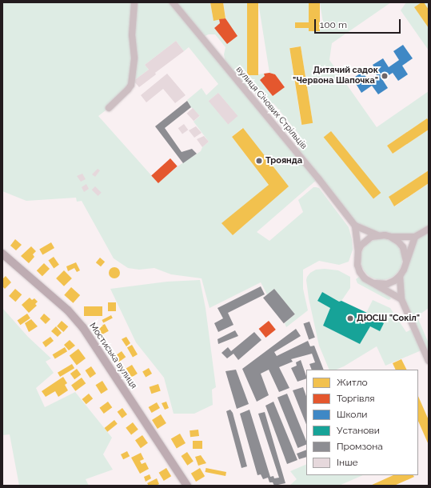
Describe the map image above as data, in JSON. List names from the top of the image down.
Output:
{
  "streets": {
    "main road": ["Мостиська вулиця"],
    "street": ["вулиця Січових Стрільців"]
  },
  "places": ["Дитячий садок \"Червона Шапочка\"", "Троянда", "ДЮСШ \"Сокіл\""],
  "legend": [
    "Житло",
    "Торгівля",
    "Школи",
    "Установи",
    "Промзона",
    "Інше"
  ],
  "scale_bar": "100 m"
}
